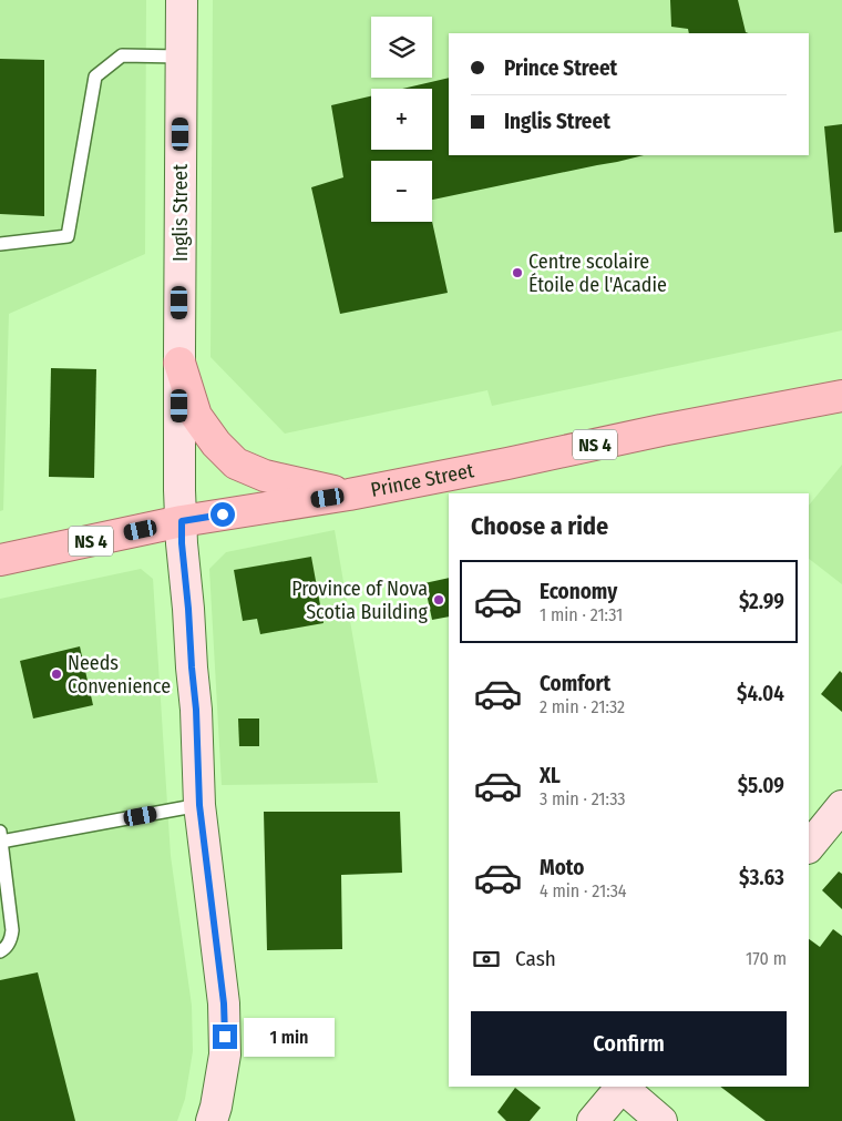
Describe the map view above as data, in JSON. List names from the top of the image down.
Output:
{
  "streets": {
    "main road": ["NS 4", "Prince Street"],
    "street": ["Inglis Street"]
  },
  "crossings": [
    ["Inglis Street", "Prince Street"]
  ],
  "places": ["Centre scolaire Étoile de l'Acadie", "Province of Nova Scotia Building", "Needs Convenience"],
  "page": {
    "map_buttons": ["+", "−"],
    "banner": ["Prince Street", "Inglis Street"],
    "heading": "Choose a ride",
    "list": [
      {
        "name": "Economy",
        "note": "1 min · 21:31",
        "value": "$2.99"
      },
      {
        "name": "Comfort",
        "note": "2 min · 21:32",
        "value": "$4.04"
      },
      {
        "name": "XL",
        "note": "3 min · 21:33",
        "value": "$5.09"
      },
      {
        "name": "Moto",
        "note": "4 min · 21:34",
        "value": "$3.63"
      }
    ],
    "pay": ["Cash", "170 m"],
    "buttons": "Confirm",
    "bubble": "1 min"
  }
}
